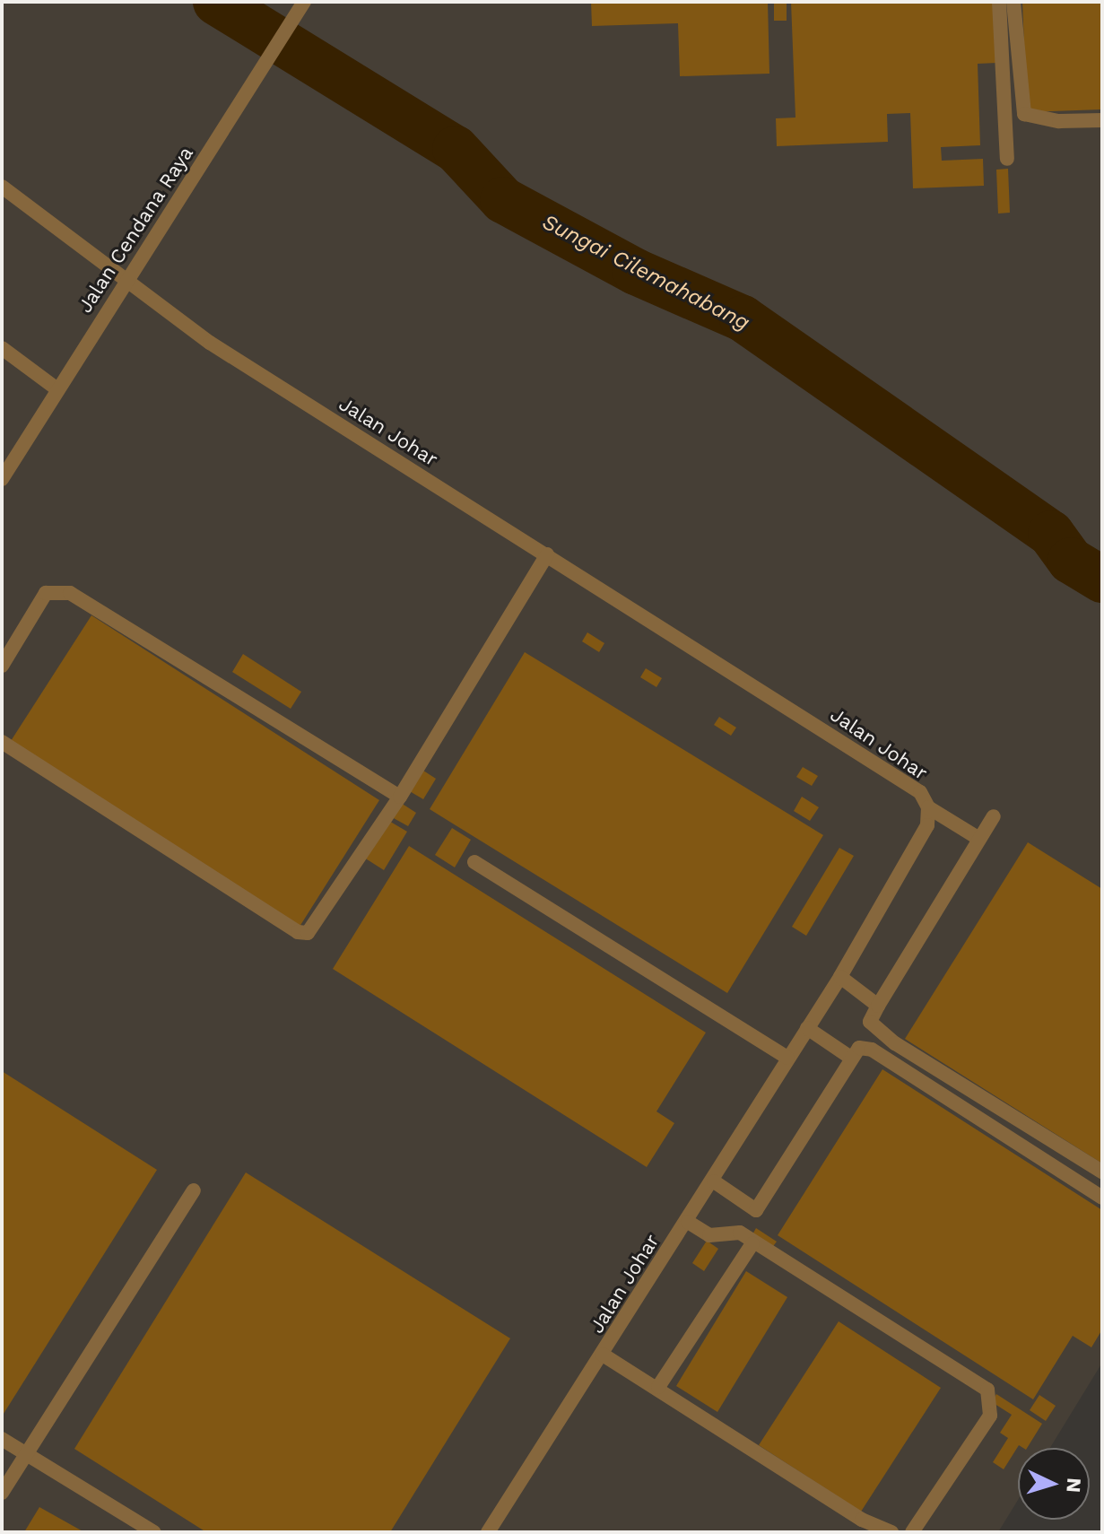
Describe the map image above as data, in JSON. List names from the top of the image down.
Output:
{
  "streets": {
    "lane": ["Jalan Cendana Raya", "Jalan Johar"]
  },
  "crossings": [
    ["Jalan Cendana Raya", "Jalan Johar"]
  ],
  "water": ["Sungai Cilemahabang"],
  "north": "right"
}
